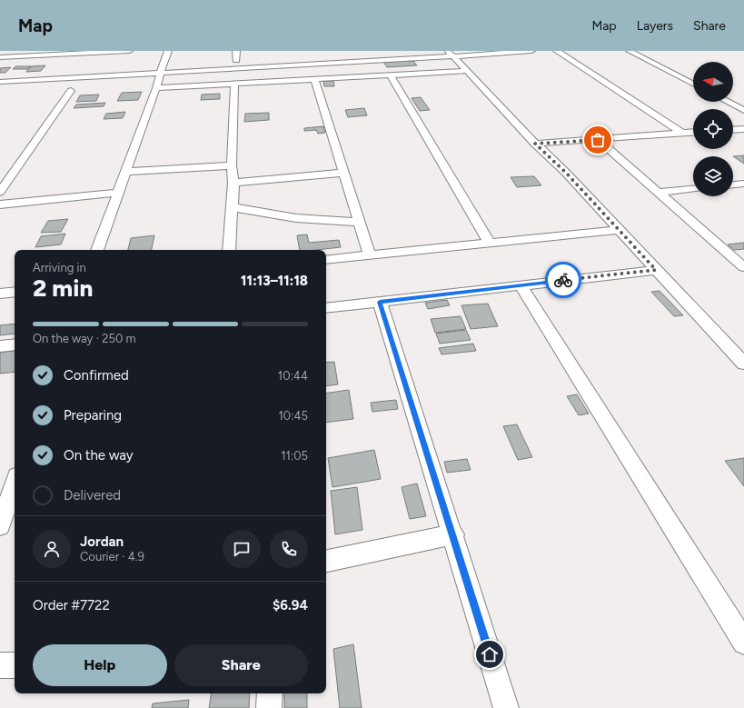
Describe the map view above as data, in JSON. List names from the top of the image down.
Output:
{
  "north": "left",
  "page": {
    "header": "Map",
    "nav": ["Map", "Layers", "Share"],
    "heading": ["2 min", "Arriving in", "11:13–11:18"],
    "panel": [
      "Jordan",
      "Courier · 4.9",
      "Order #7722",
      "$6.94"
    ],
    "bar": "On the way · 250 m",
    "list": [
      ["Confirmed", "10:44"],
      ["Preparing", "10:45"],
      ["On the way", "11:05"],
      "Delivered"
    ],
    "buttons": ["Help", "Share"]
  }
}
